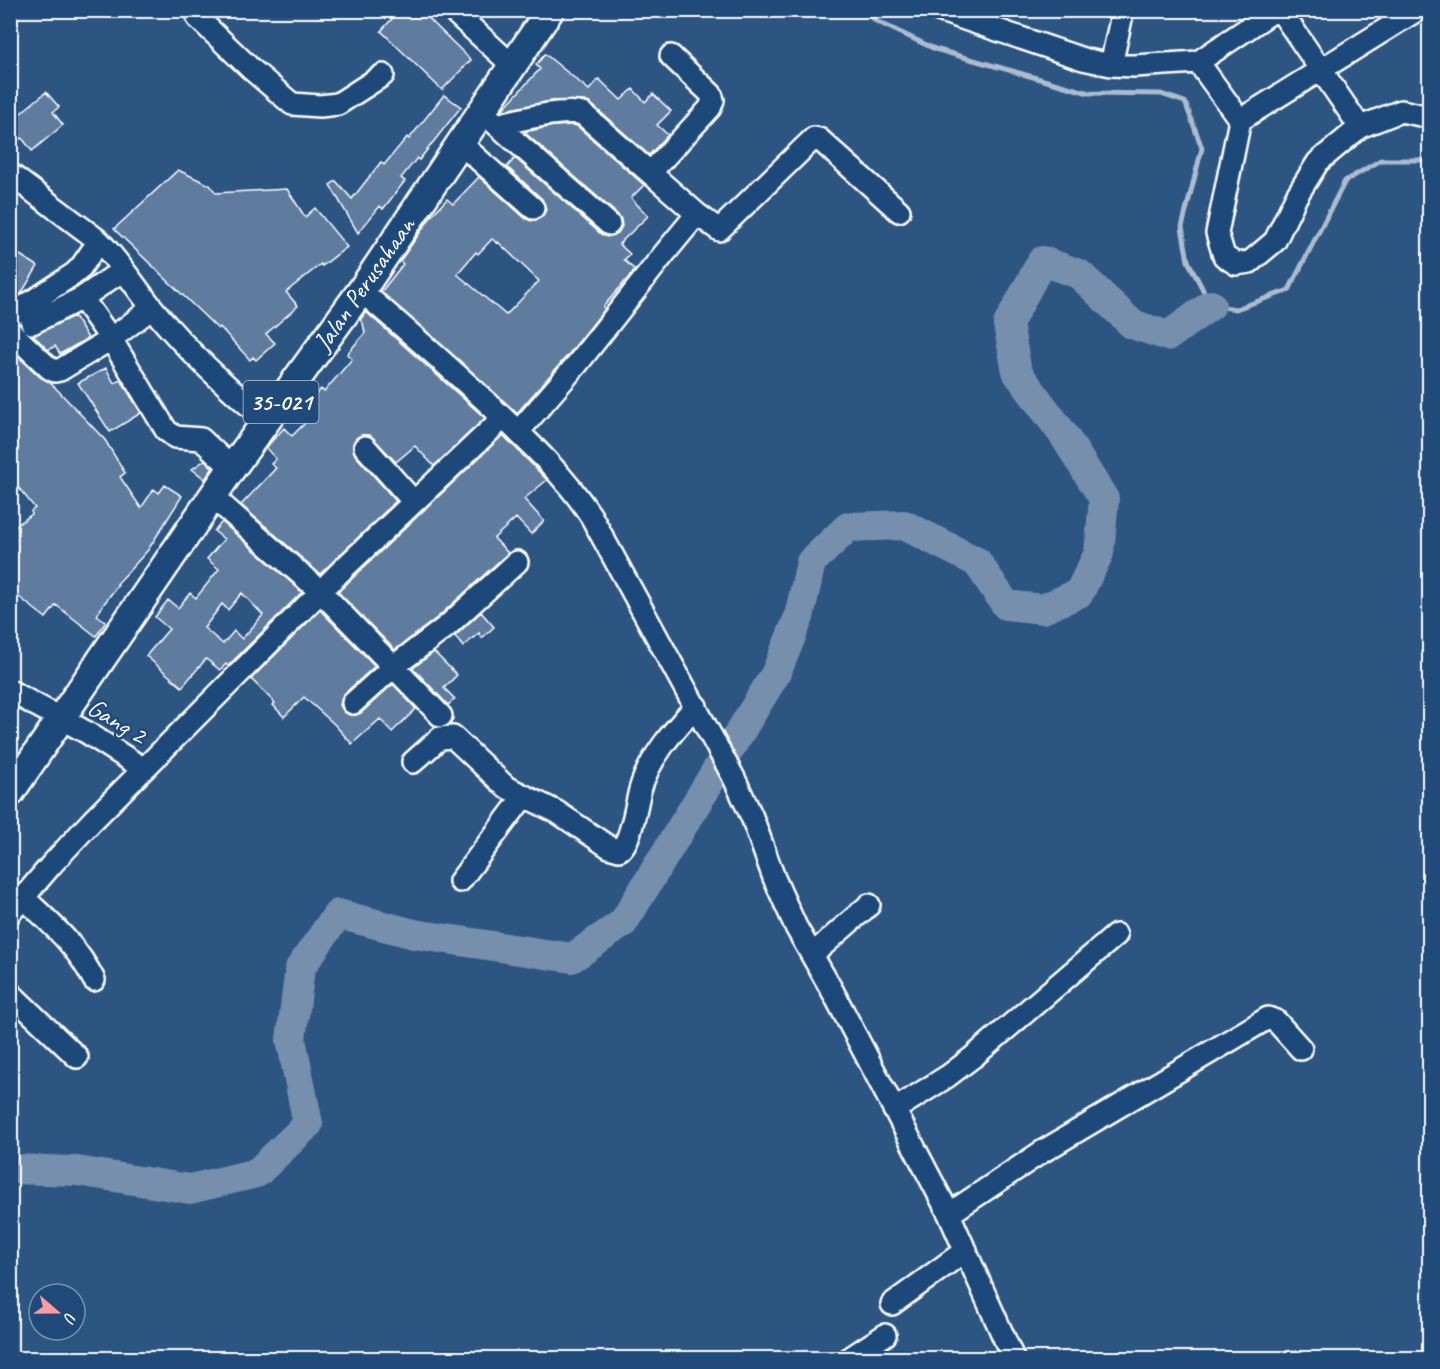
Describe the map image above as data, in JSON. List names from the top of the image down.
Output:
{
  "streets": {
    "main road": ["Jalan Perusahaan", "35-021"],
    "street": ["Gang 2"]
  },
  "crossings": [
    ["Jalan Perusahaan", "Gang 2"]
  ],
  "north": "right"
}
